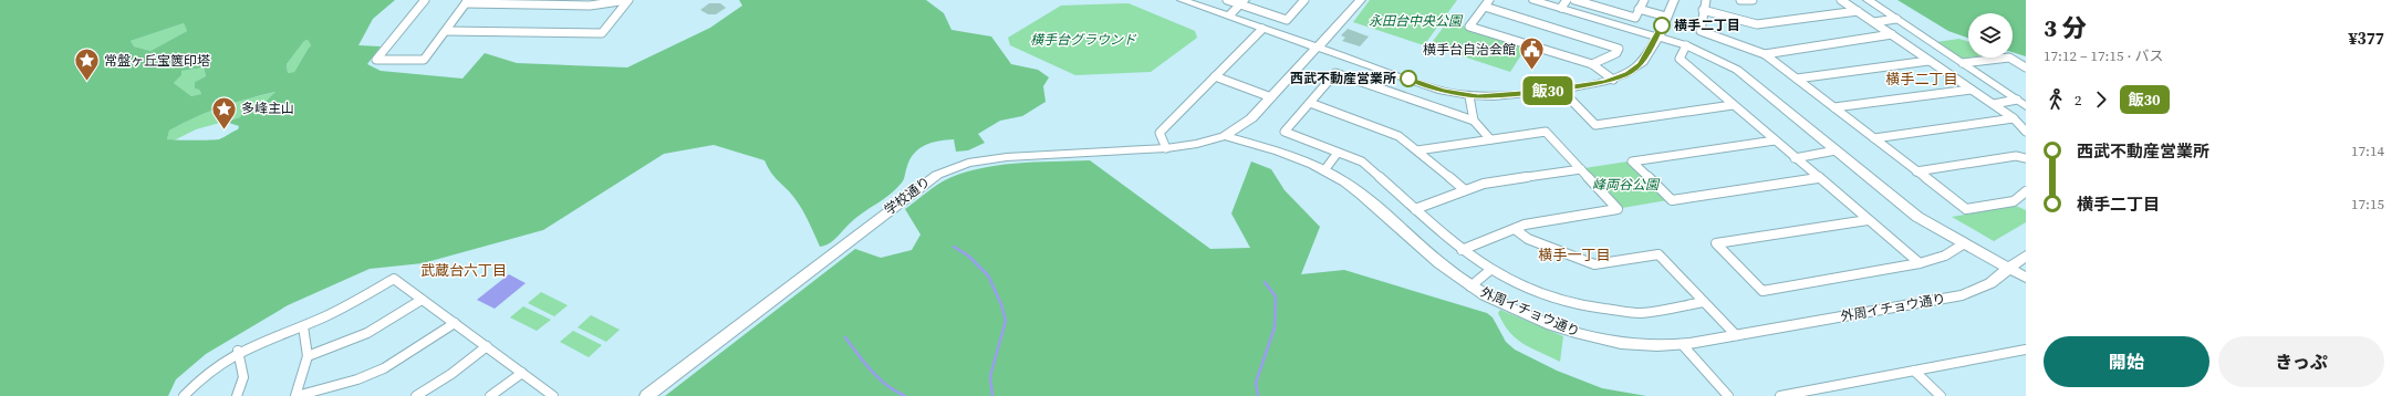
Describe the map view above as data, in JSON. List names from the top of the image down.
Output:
{
  "streets": {
    "street": ["学校通り", "外周イチョウ通り"]
  },
  "crossings": [
    ["学校通り", "外周イチョウ通り"]
  ],
  "districts": ["横手二丁目", "横手一丁目", "武蔵台六丁目"],
  "parks": ["永田台中央公園", "横手台グラウンド", "峰両谷公園"],
  "places": {
    "other": ["横手二丁目", "西武不動産営業所"],
    "public building": ["横手台自治会館"],
    "place": ["常盤ヶ丘宝篋印塔", "多峰主山"]
  },
  "lines": ["bus line 飯30"],
  "page": {
    "on_map": "飯30",
    "heading": ["3 分", "17:12 – 17:15 · バス", "¥377"],
    "legs": ["2", "飯30"],
    "list": [
      {
        "name": "西武不動産営業所",
        "value": "17:14"
      },
      {
        "name": "横手二丁目",
        "value": "17:15"
      }
    ],
    "buttons": ["開始", "きっぷ"]
  }
}
